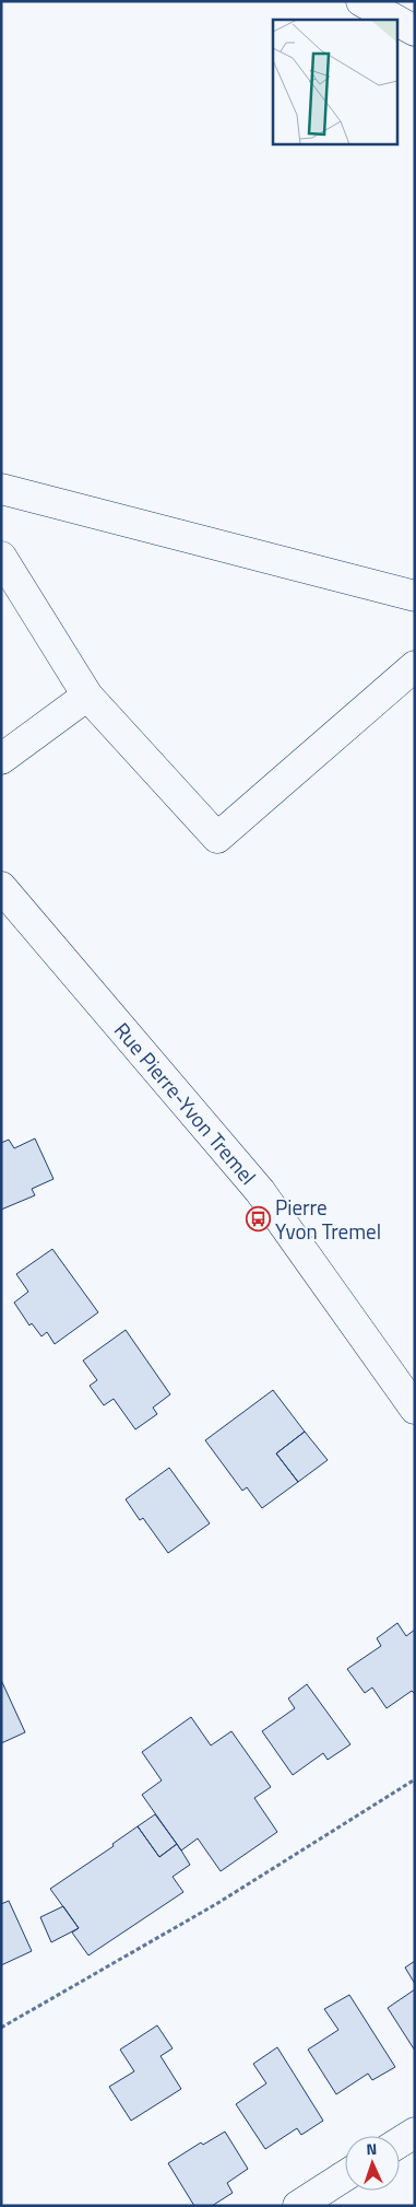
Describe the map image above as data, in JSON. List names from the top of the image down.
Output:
{
  "streets": {
    "street": ["Rue Pierre-Yvon Tremel"]
  },
  "places": {
    "bus stop": ["Pierre Yvon Tremel"]
  },
  "north": "top"
}
